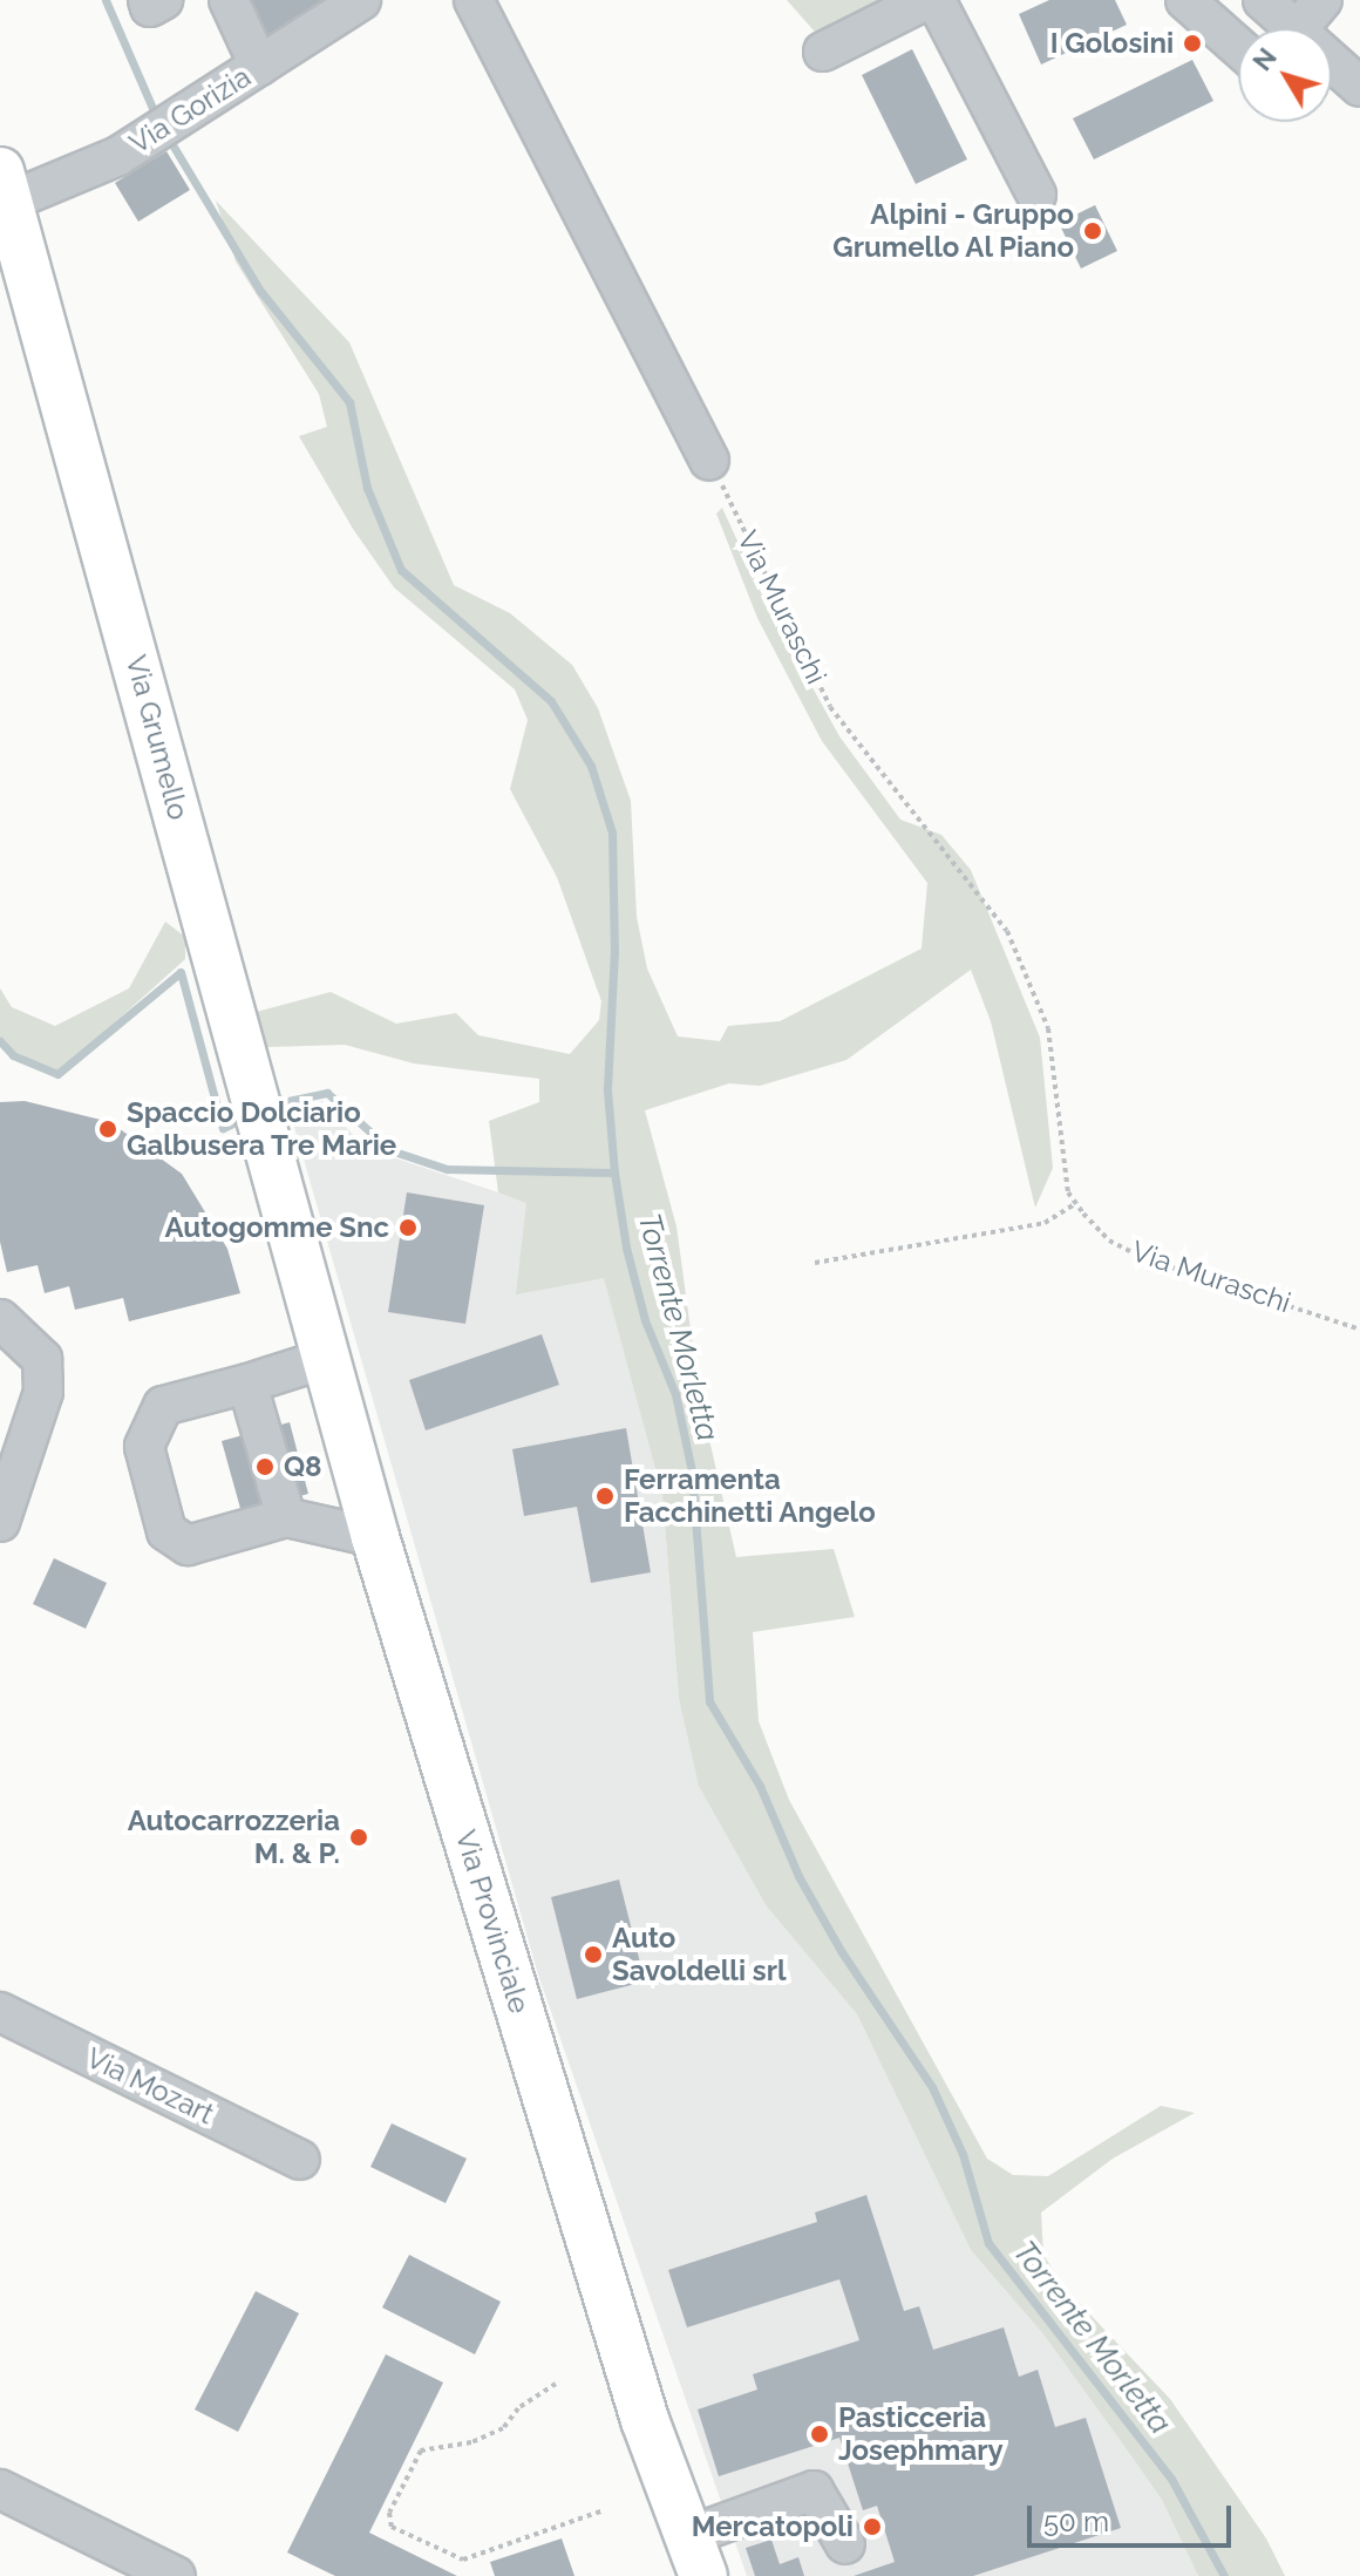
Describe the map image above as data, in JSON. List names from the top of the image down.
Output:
{
  "streets": {
    "main road": ["Via Grumello", "Via Provinciale"],
    "street": ["Via Gorizia", "Via Mozart"],
    "path": ["Via Muraschi"]
  },
  "crossings": [
    ["Via Gorizia", "Via Grumello"],
    ["Via Grumello", "Via Provinciale"]
  ],
  "water": ["Torrente Morletta"],
  "places": [
    "I Golosini",
    "Alpini - Gruppo Grumello Al Piano",
    "Spaccio Dolciario Galbusera Tre Marie",
    "Autogomme Snc",
    "Q8",
    "Ferramenta Facchinetti Angelo",
    "Autocarrozzeria M. & P.",
    "Auto Savoldelli srl",
    "Pasticceria Josephmary",
    "Mercatopoli"
  ],
  "scale_bar": "50 m",
  "north": "top left"
}
